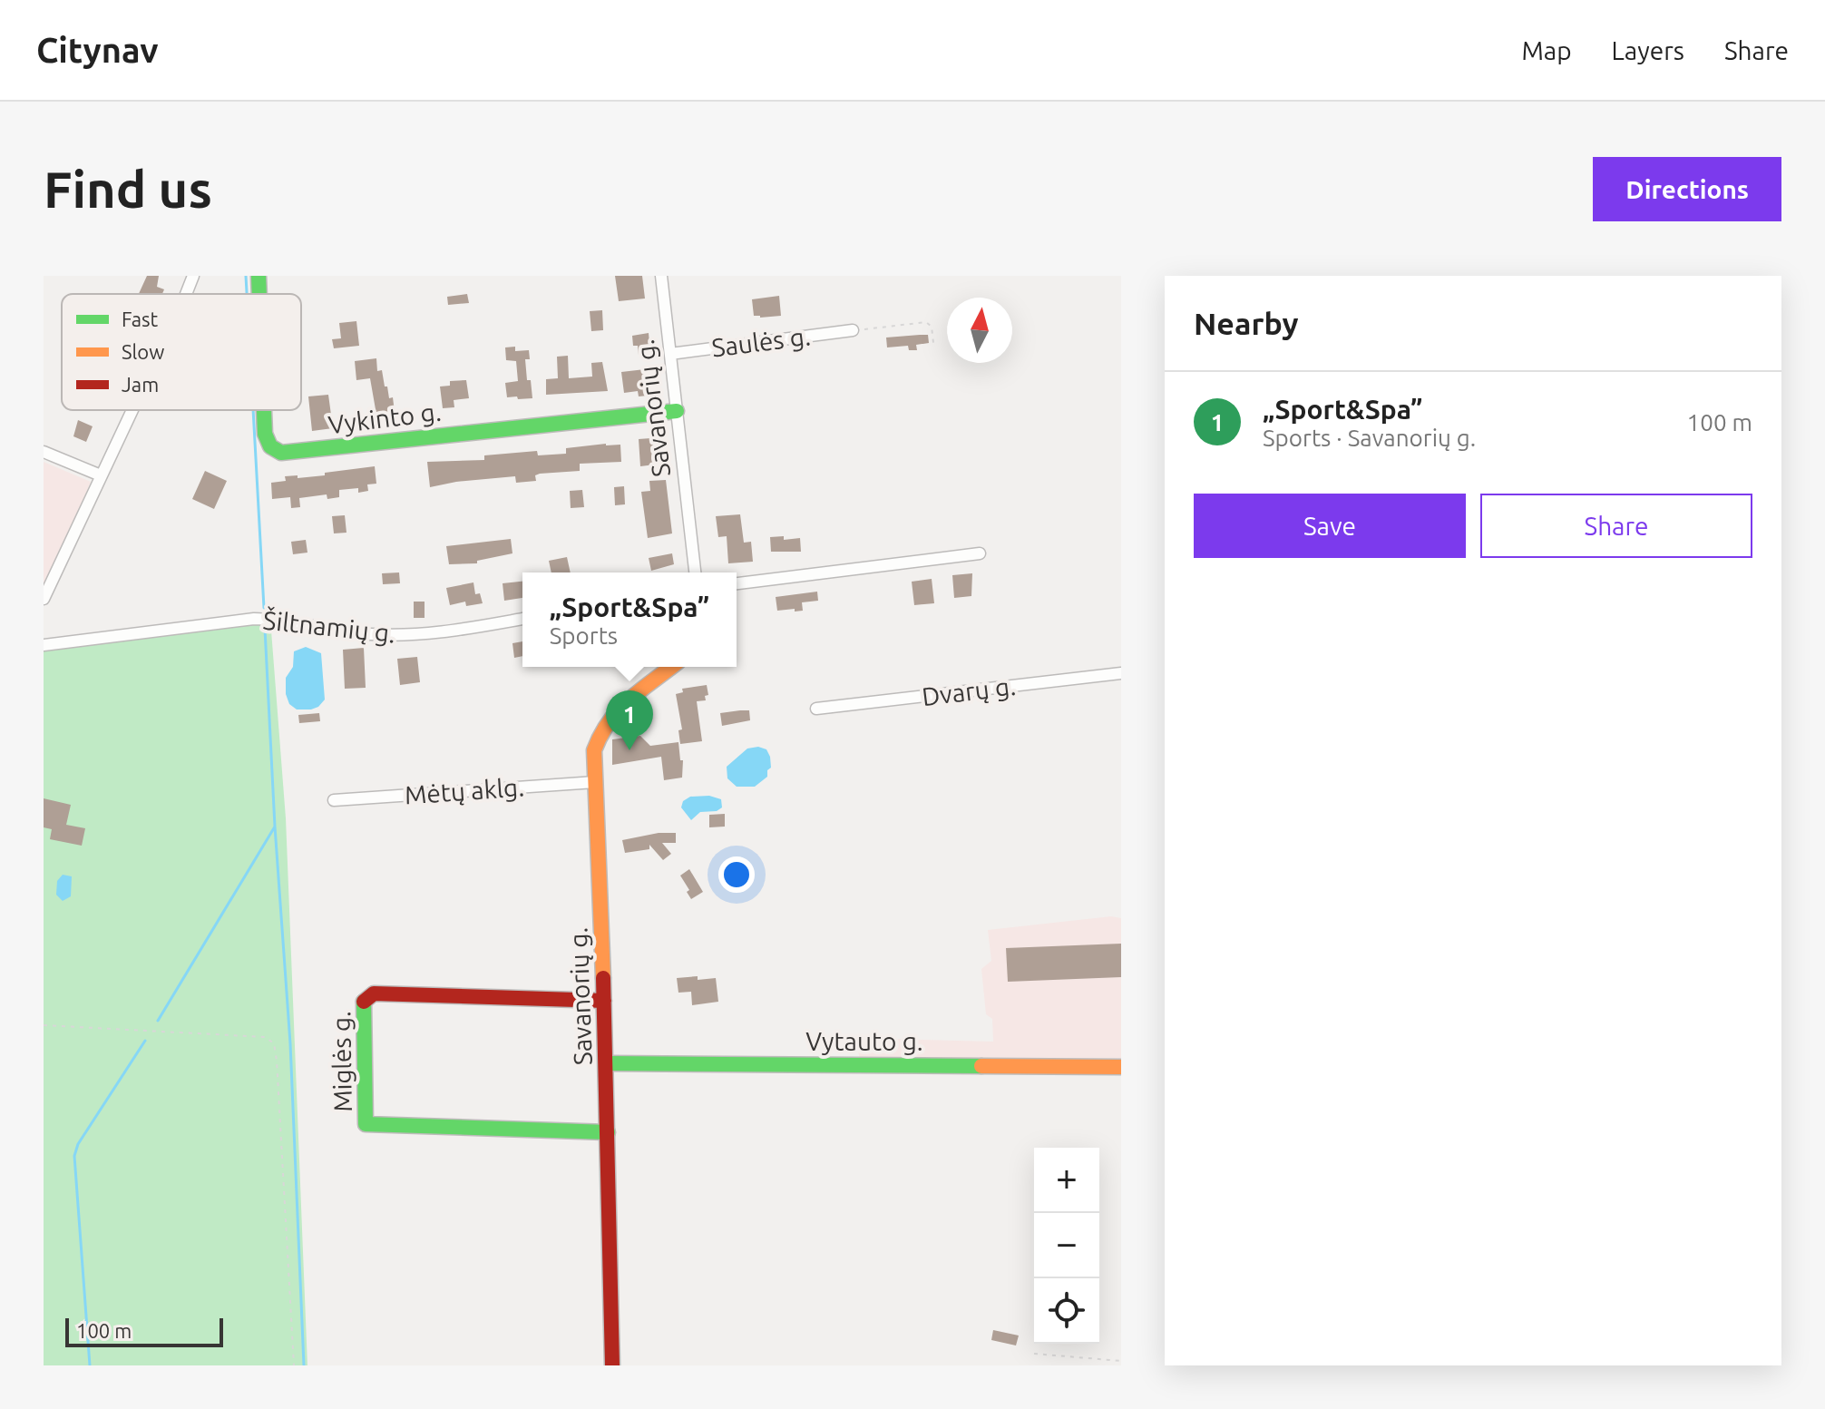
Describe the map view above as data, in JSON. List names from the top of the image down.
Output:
{
  "streets": {
    "street": [
      "Saulės g.",
      "Savanorių g.",
      "Vykinto g.",
      "Šiltnamių g.",
      "Dvarų g.",
      "Mėtų aklg.",
      "Vytauto g.",
      "Miglės g."
    ]
  },
  "crossings": [
    ["Saulės g.", "Savanorių g."],
    ["Savanorių g.", "Vykinto g."],
    ["Savanorių g.", "Mėtų aklg."],
    ["Savanorių g.", "Vytauto g."],
    ["Savanorių g.", "Miglės g."]
  ],
  "legend": ["Fast", "Slow", "Jam"],
  "scale_bar": "100 m",
  "north": "top",
  "page": {
    "header": "Citynav",
    "nav": ["Map", "Layers", "Share"],
    "buttons": [
      "Directions",
      ["Save", "Share"]
    ],
    "title": "Find us",
    "heading": "Nearby",
    "list": [
      {
        "mark": "1",
        "name": "„Sport&Spa”",
        "note": "Sports · Savanorių g.",
        "value": "100 m"
      }
    ],
    "popup": ["„Sport&Spa”", "Sports"],
    "pins": "1",
    "map_buttons": ["+", "−"],
    "scale": "100 m"
  }
}
